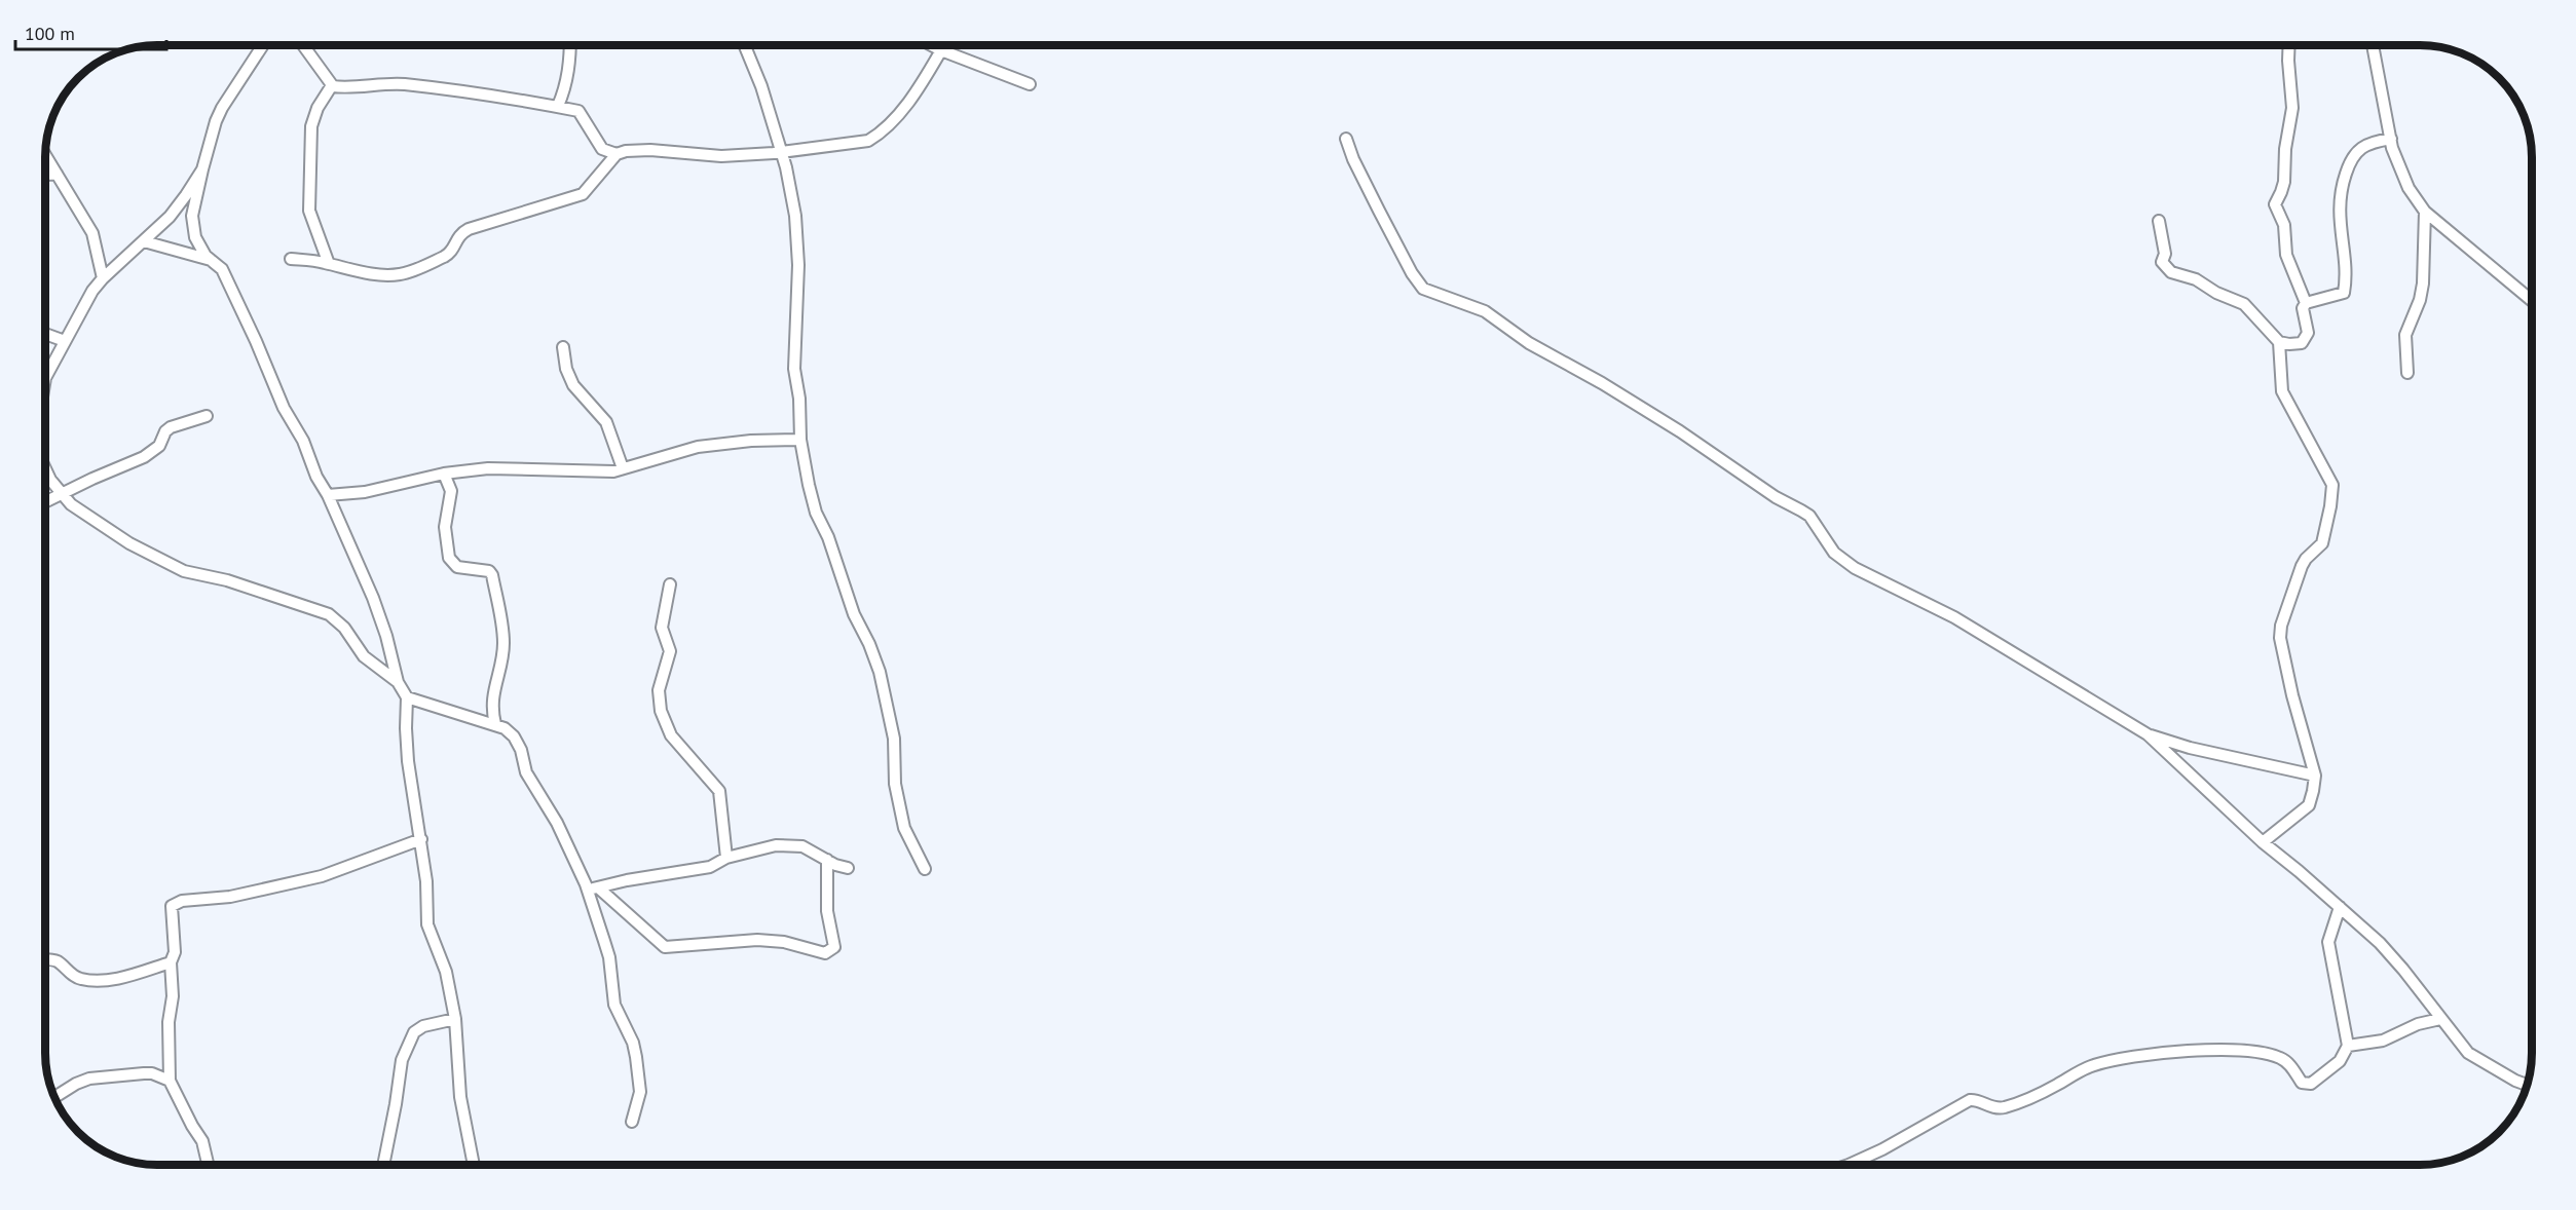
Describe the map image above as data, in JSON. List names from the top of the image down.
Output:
{
  "scale_bar": "100 m"
}
